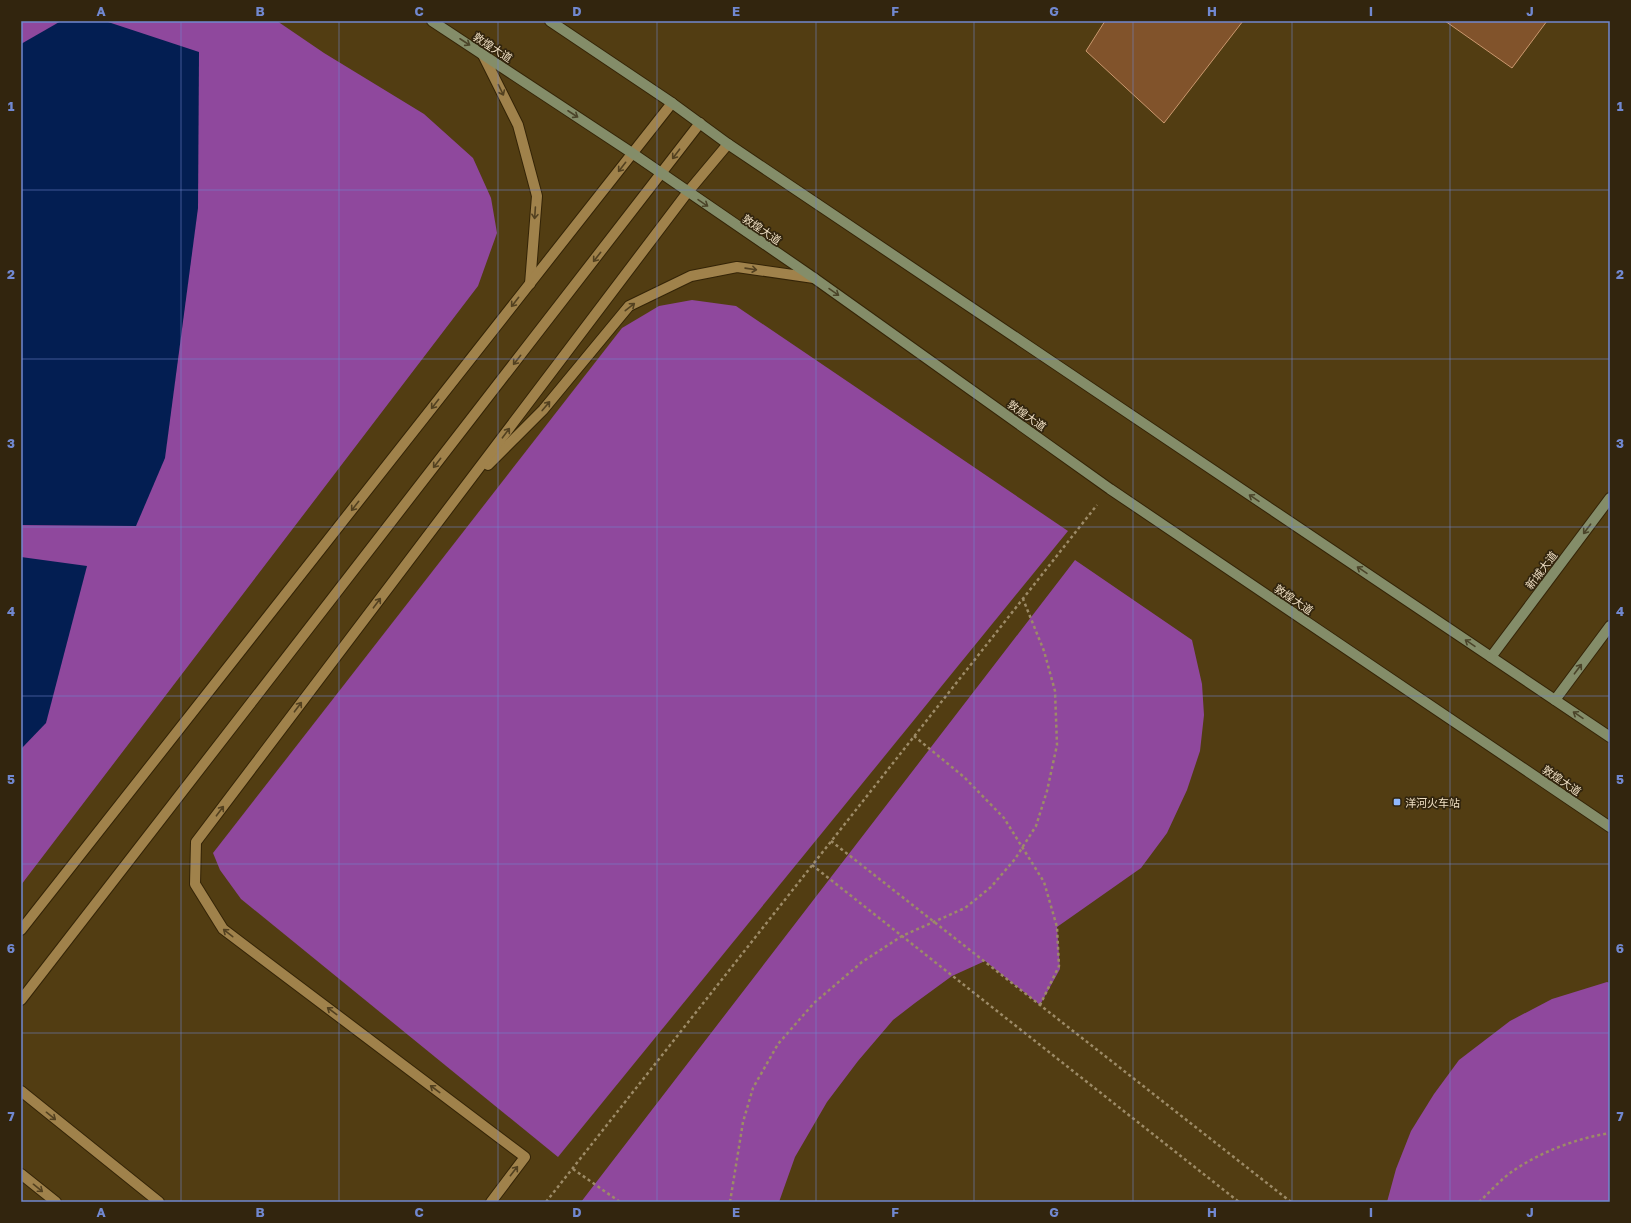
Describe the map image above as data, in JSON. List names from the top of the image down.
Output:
{
  "streets": {
    "main road": ["敦煌大道", "新城大道"]
  },
  "places": {
    "transit": ["洋河火车站"]
  },
  "grid": {
    "columns": [
      "A",
      "B",
      "C",
      "D",
      "E",
      "F",
      "G",
      "H",
      "I",
      "J"
    ],
    "rows": [
      "1",
      "2",
      "3",
      "4",
      "5",
      "6",
      "7"
    ]
  }
}
